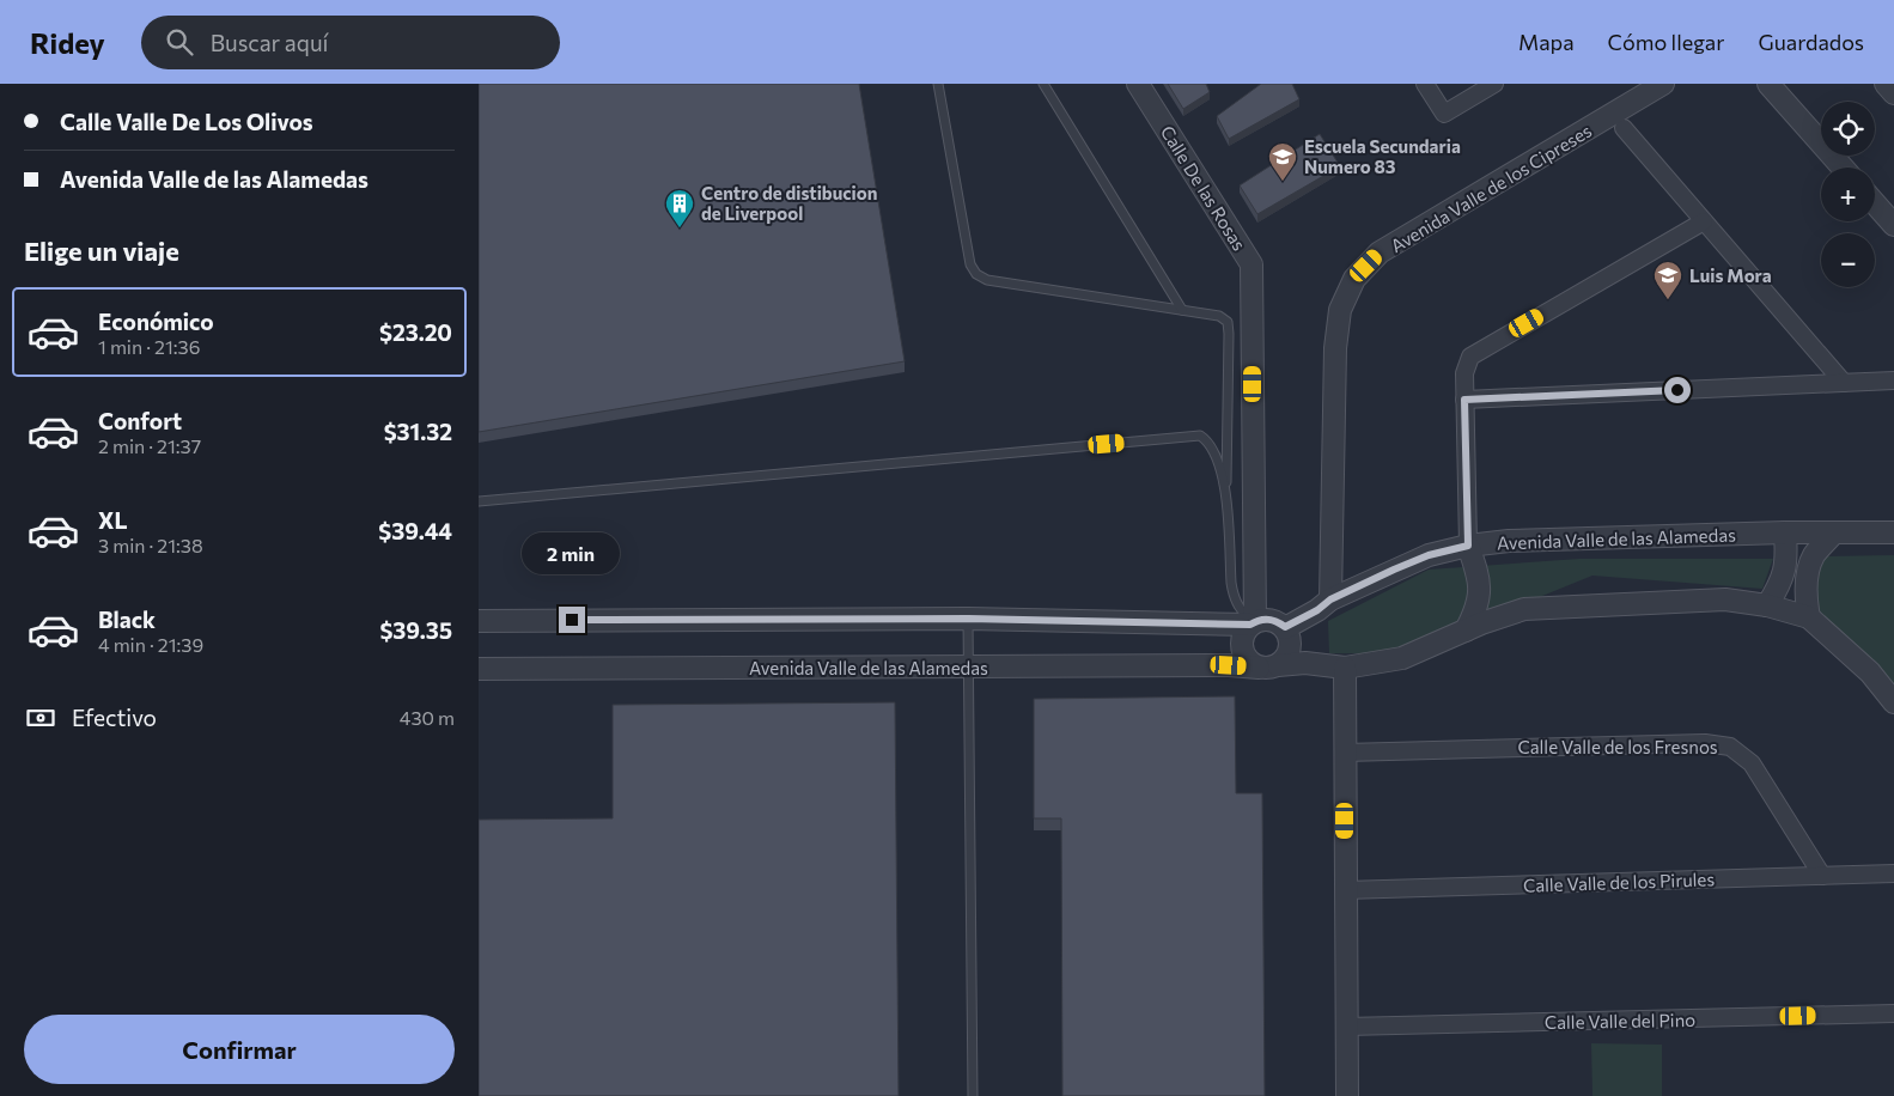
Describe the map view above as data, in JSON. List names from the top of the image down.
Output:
{
  "streets": {
    "street": [
      "Calle De las Rosas",
      "Avenida Valle de los Cipreses",
      "Avenida Valle de las Alamedas",
      "Calle Valle de los Fresnos",
      "Calle Valle de los Pirules",
      "Calle Valle del Pino"
    ]
  },
  "crossings": [
    ["Calle De las Rosas", "Avenida Valle de las Alamedas"],
    ["Avenida Valle de los Cipreses", "Avenida Valle de las Alamedas"],
    ["Calle Valle de los Fresnos", "Calle Valle de los Pirules"]
  ],
  "places": {
    "school or university": ["Escuela Secundaria Numero 83", "Luis Mora"],
    "building": ["Centro de distibucion de Liverpool"]
  },
  "page": {
    "header": "Ridey",
    "search": "Buscar aquí",
    "nav": ["Mapa", "Cómo llegar", "Guardados"],
    "banner": ["Calle Valle De Los Olivos", "Avenida Valle de las Alamedas"],
    "map_buttons": ["+", "−"],
    "heading": "Elige un viaje",
    "list": [
      {
        "name": "Económico",
        "note": "1 min · 21:36",
        "value": "$23.20"
      },
      {
        "name": "Confort",
        "note": "2 min · 21:37",
        "value": "$31.32"
      },
      {
        "name": "XL",
        "note": "3 min · 21:38",
        "value": "$39.44"
      },
      {
        "name": "Black",
        "note": "4 min · 21:39",
        "value": "$39.35"
      }
    ],
    "bubble": "2 min",
    "pay": ["Efectivo", "430 m"],
    "buttons": "Confirmar"
  }
}
